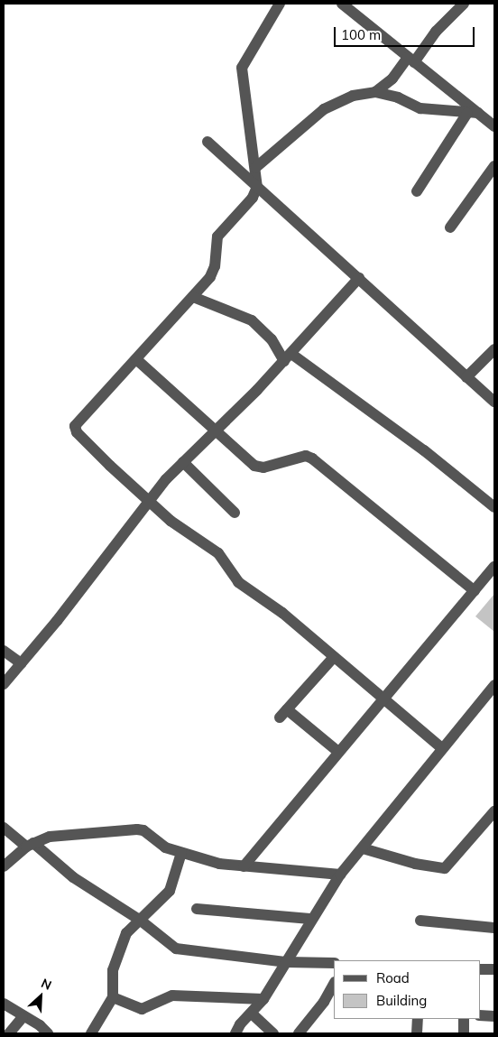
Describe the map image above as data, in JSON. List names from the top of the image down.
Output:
{
  "legend": ["Road", "Building"],
  "scale_bar": "100 m",
  "north": "top right"
}
